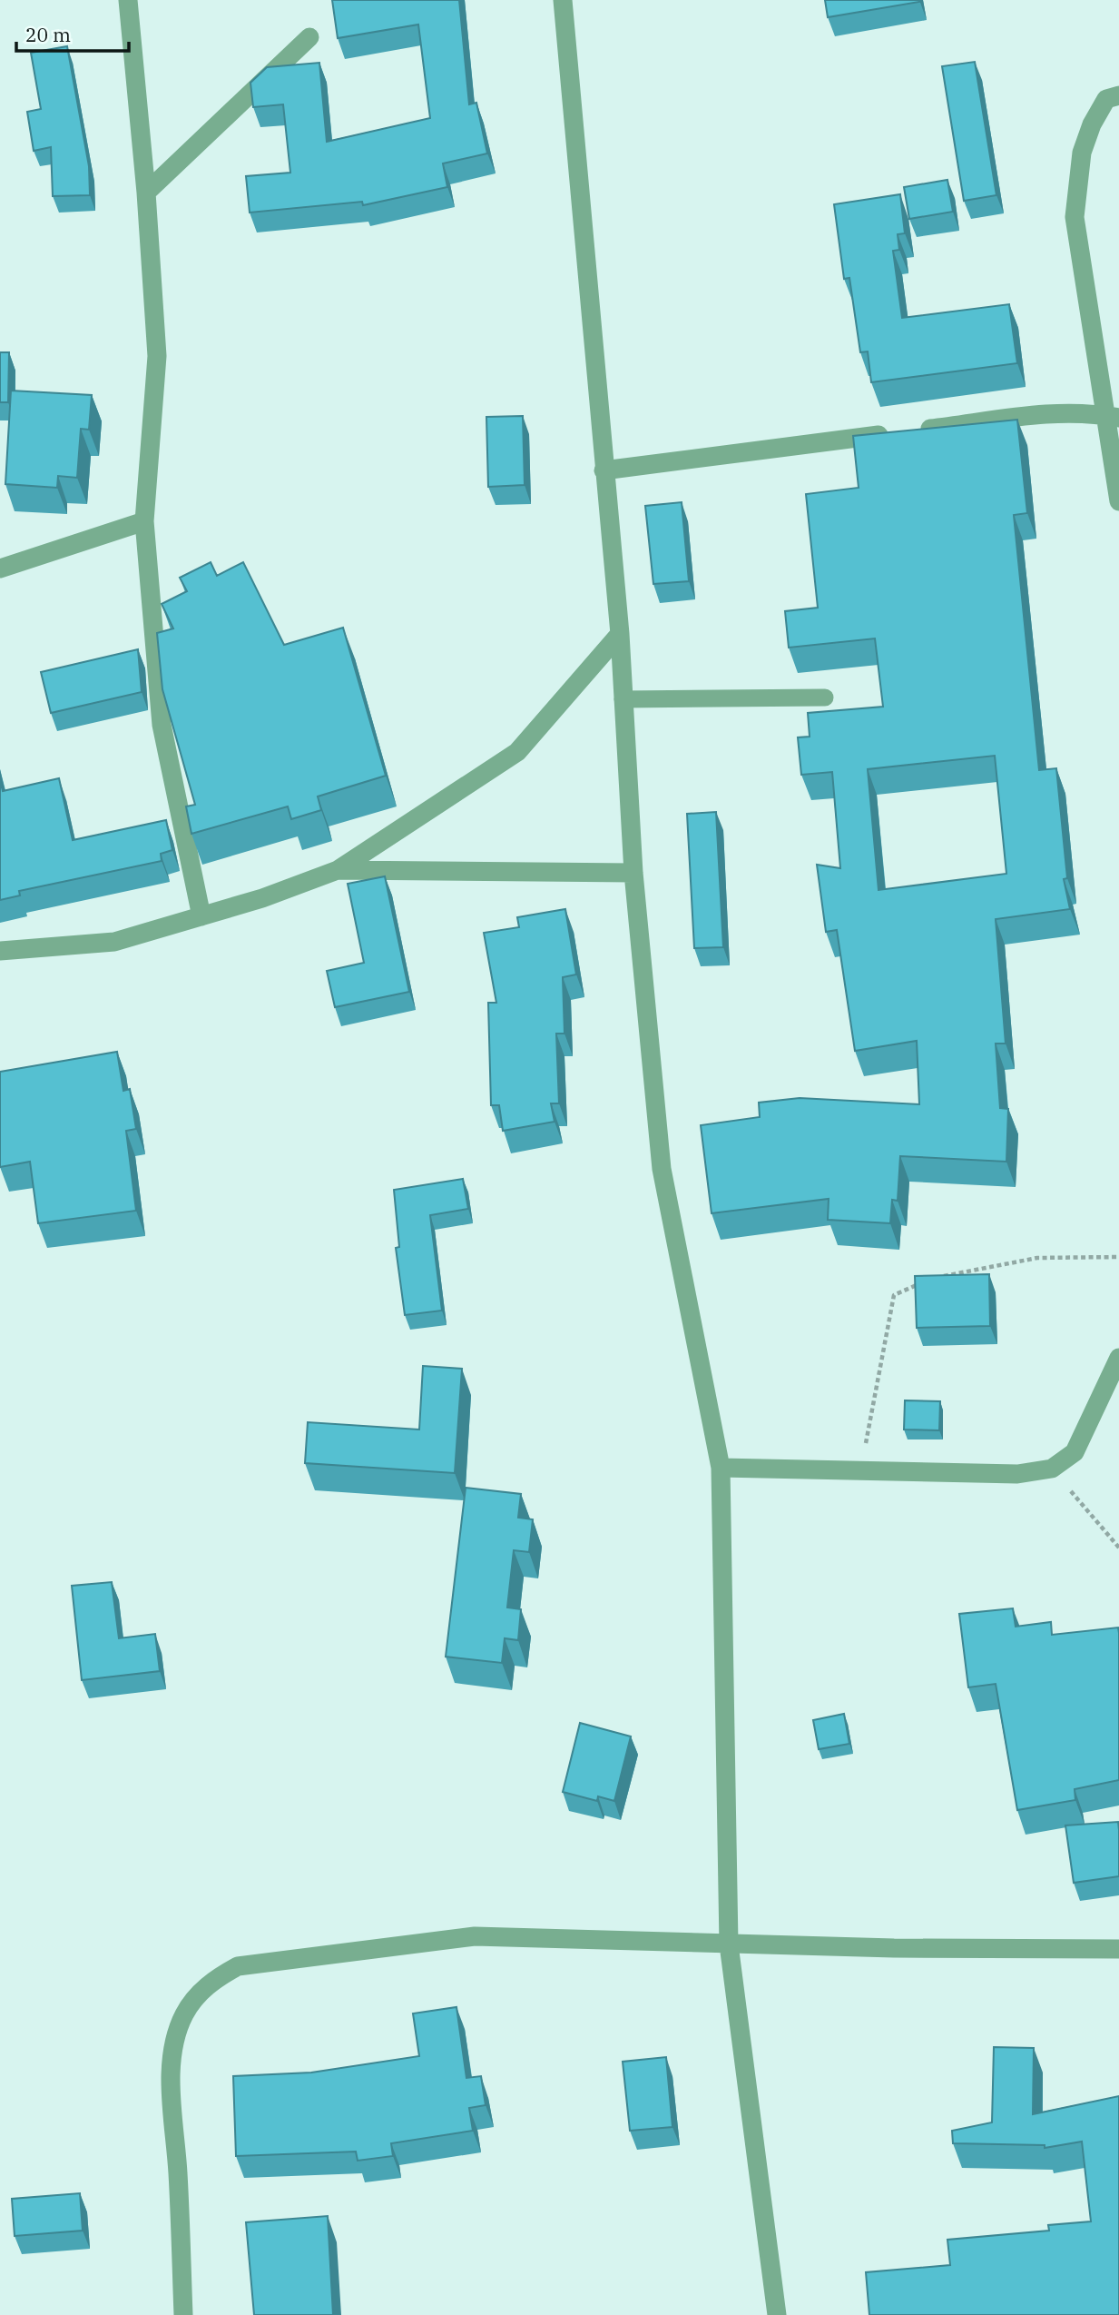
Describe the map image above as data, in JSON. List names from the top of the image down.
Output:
{
  "scale_bar": "20 m"
}
